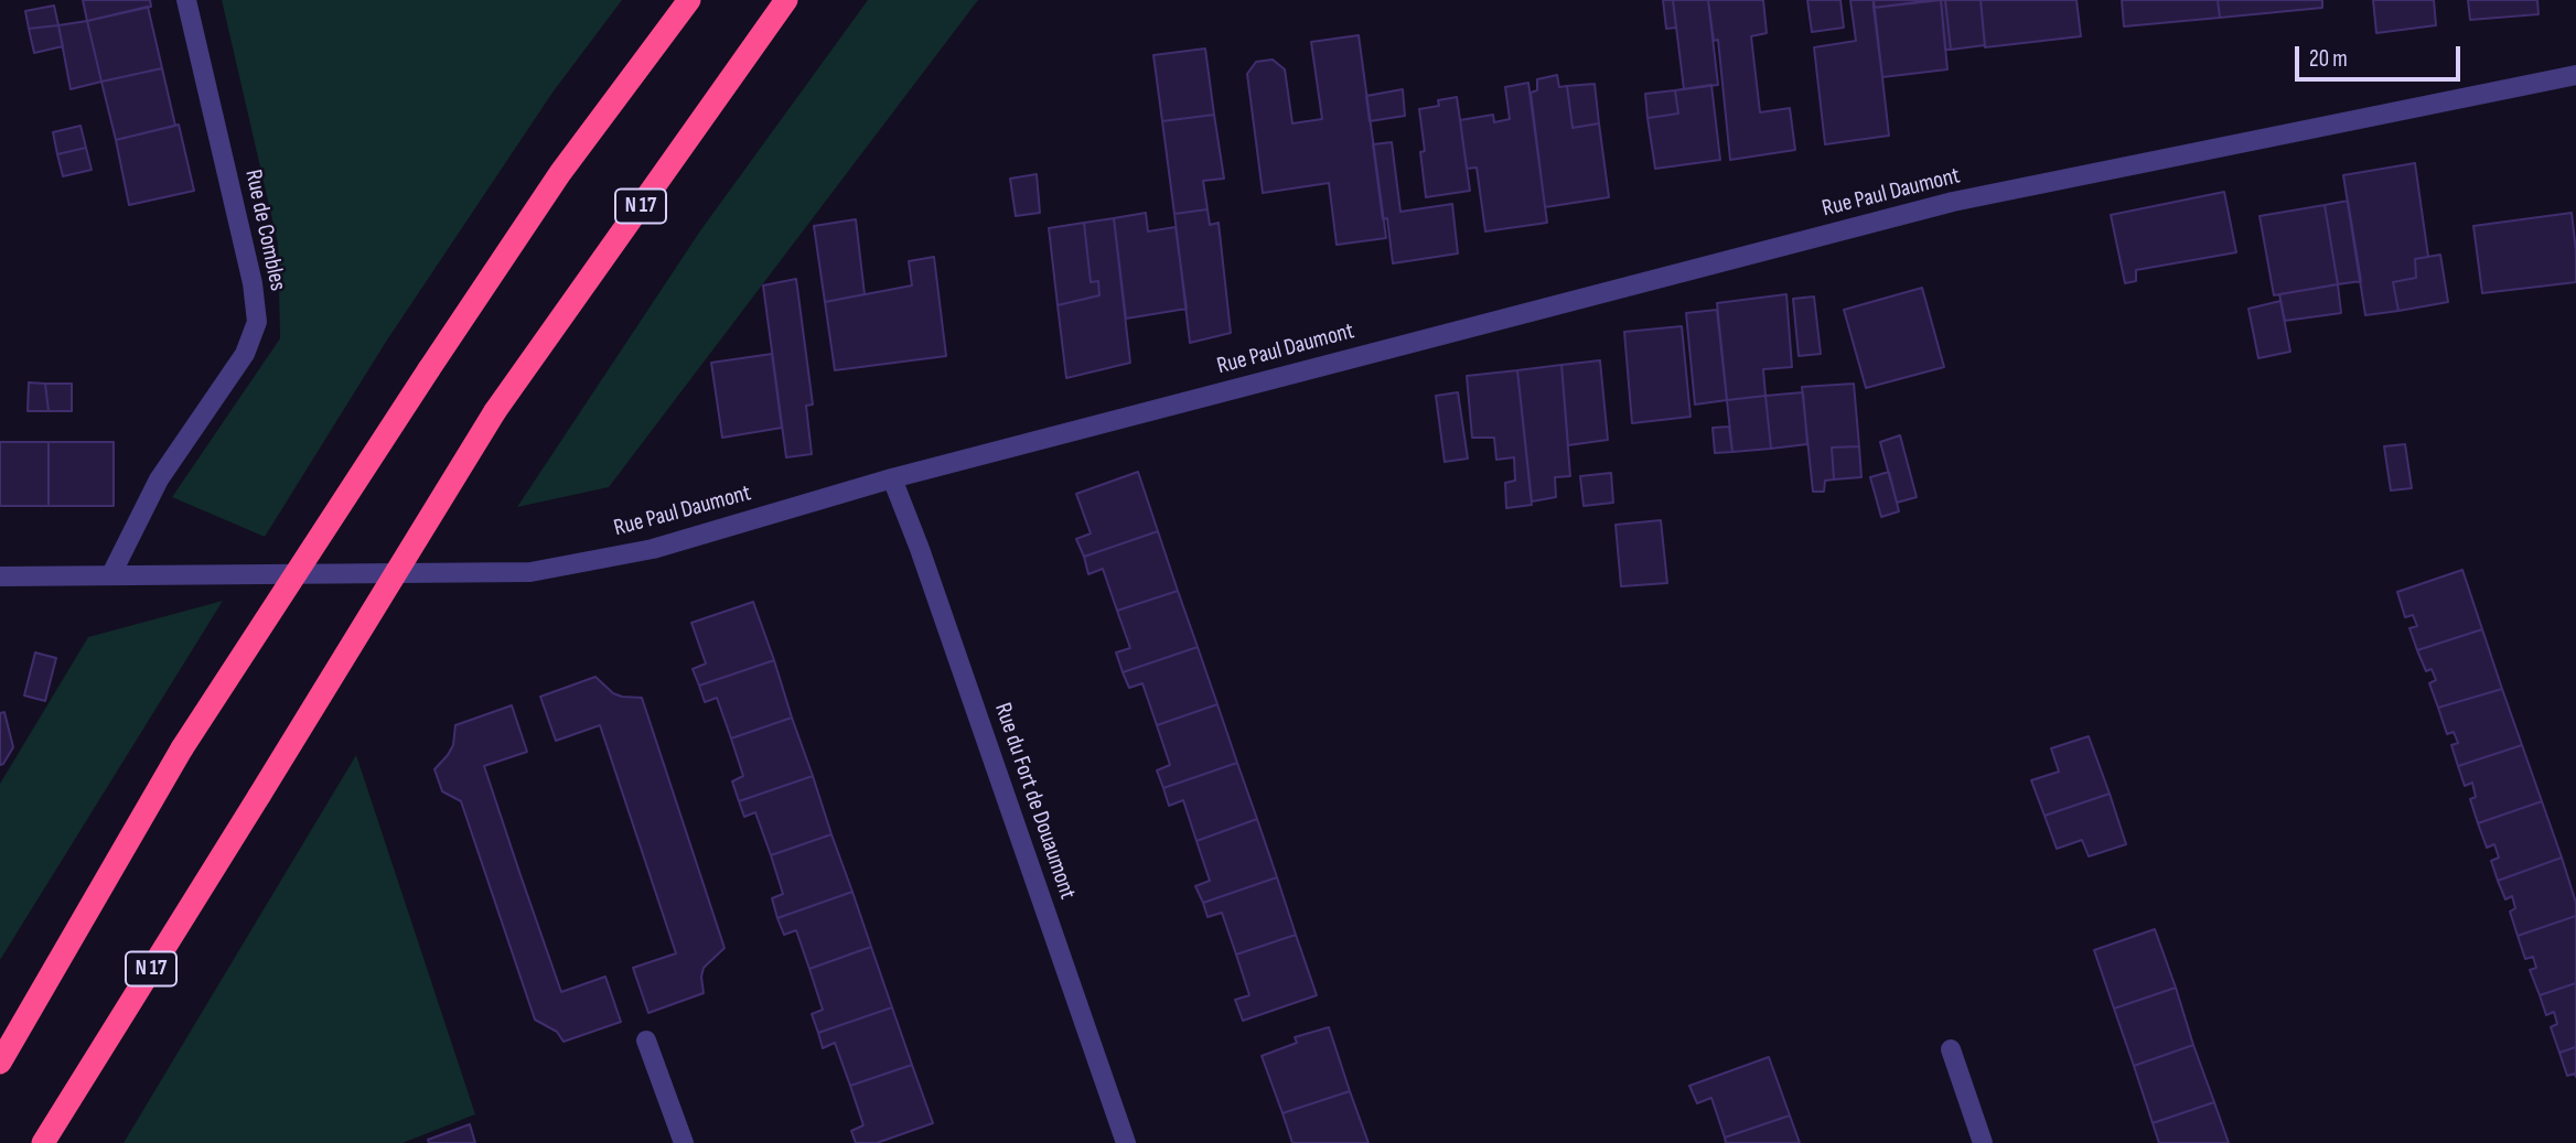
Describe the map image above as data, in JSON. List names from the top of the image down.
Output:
{
  "streets": {
    "highway": ["N 17"],
    "street": ["Rue Paul Daumont", "Rue de Combles", "Rue du Fort de Douaumont"]
  },
  "crossings": [
    ["Rue Paul Daumont", "Rue de Combles"],
    ["Rue Paul Daumont", "Rue du Fort de Douaumont"]
  ],
  "scale_bar": "20 m"
}
